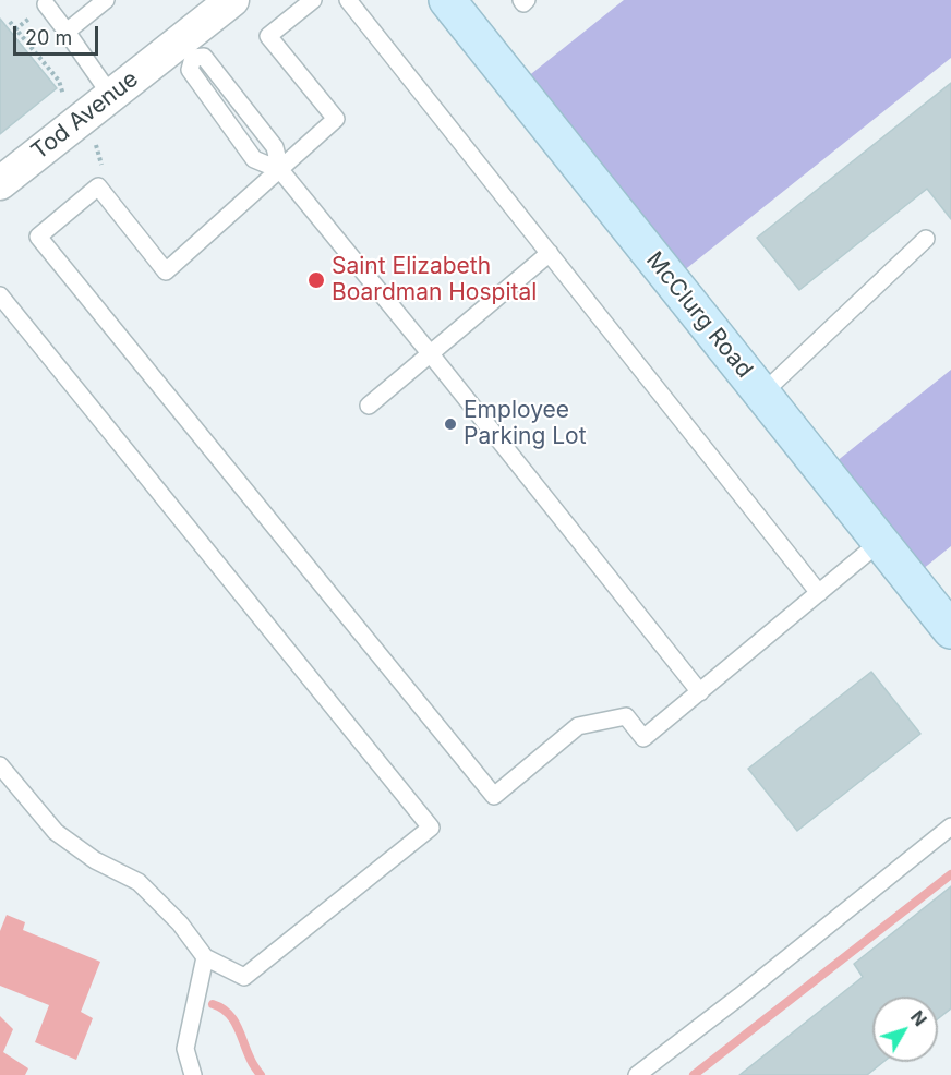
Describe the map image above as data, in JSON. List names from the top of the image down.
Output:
{
  "streets": {
    "street": ["Tod Avenue", "McClurg Road"]
  },
  "places": ["Saint Elizabeth Boardman Hospital", "Employee Parking Lot"],
  "scale_bar": "20 m",
  "north": "top right"
}
